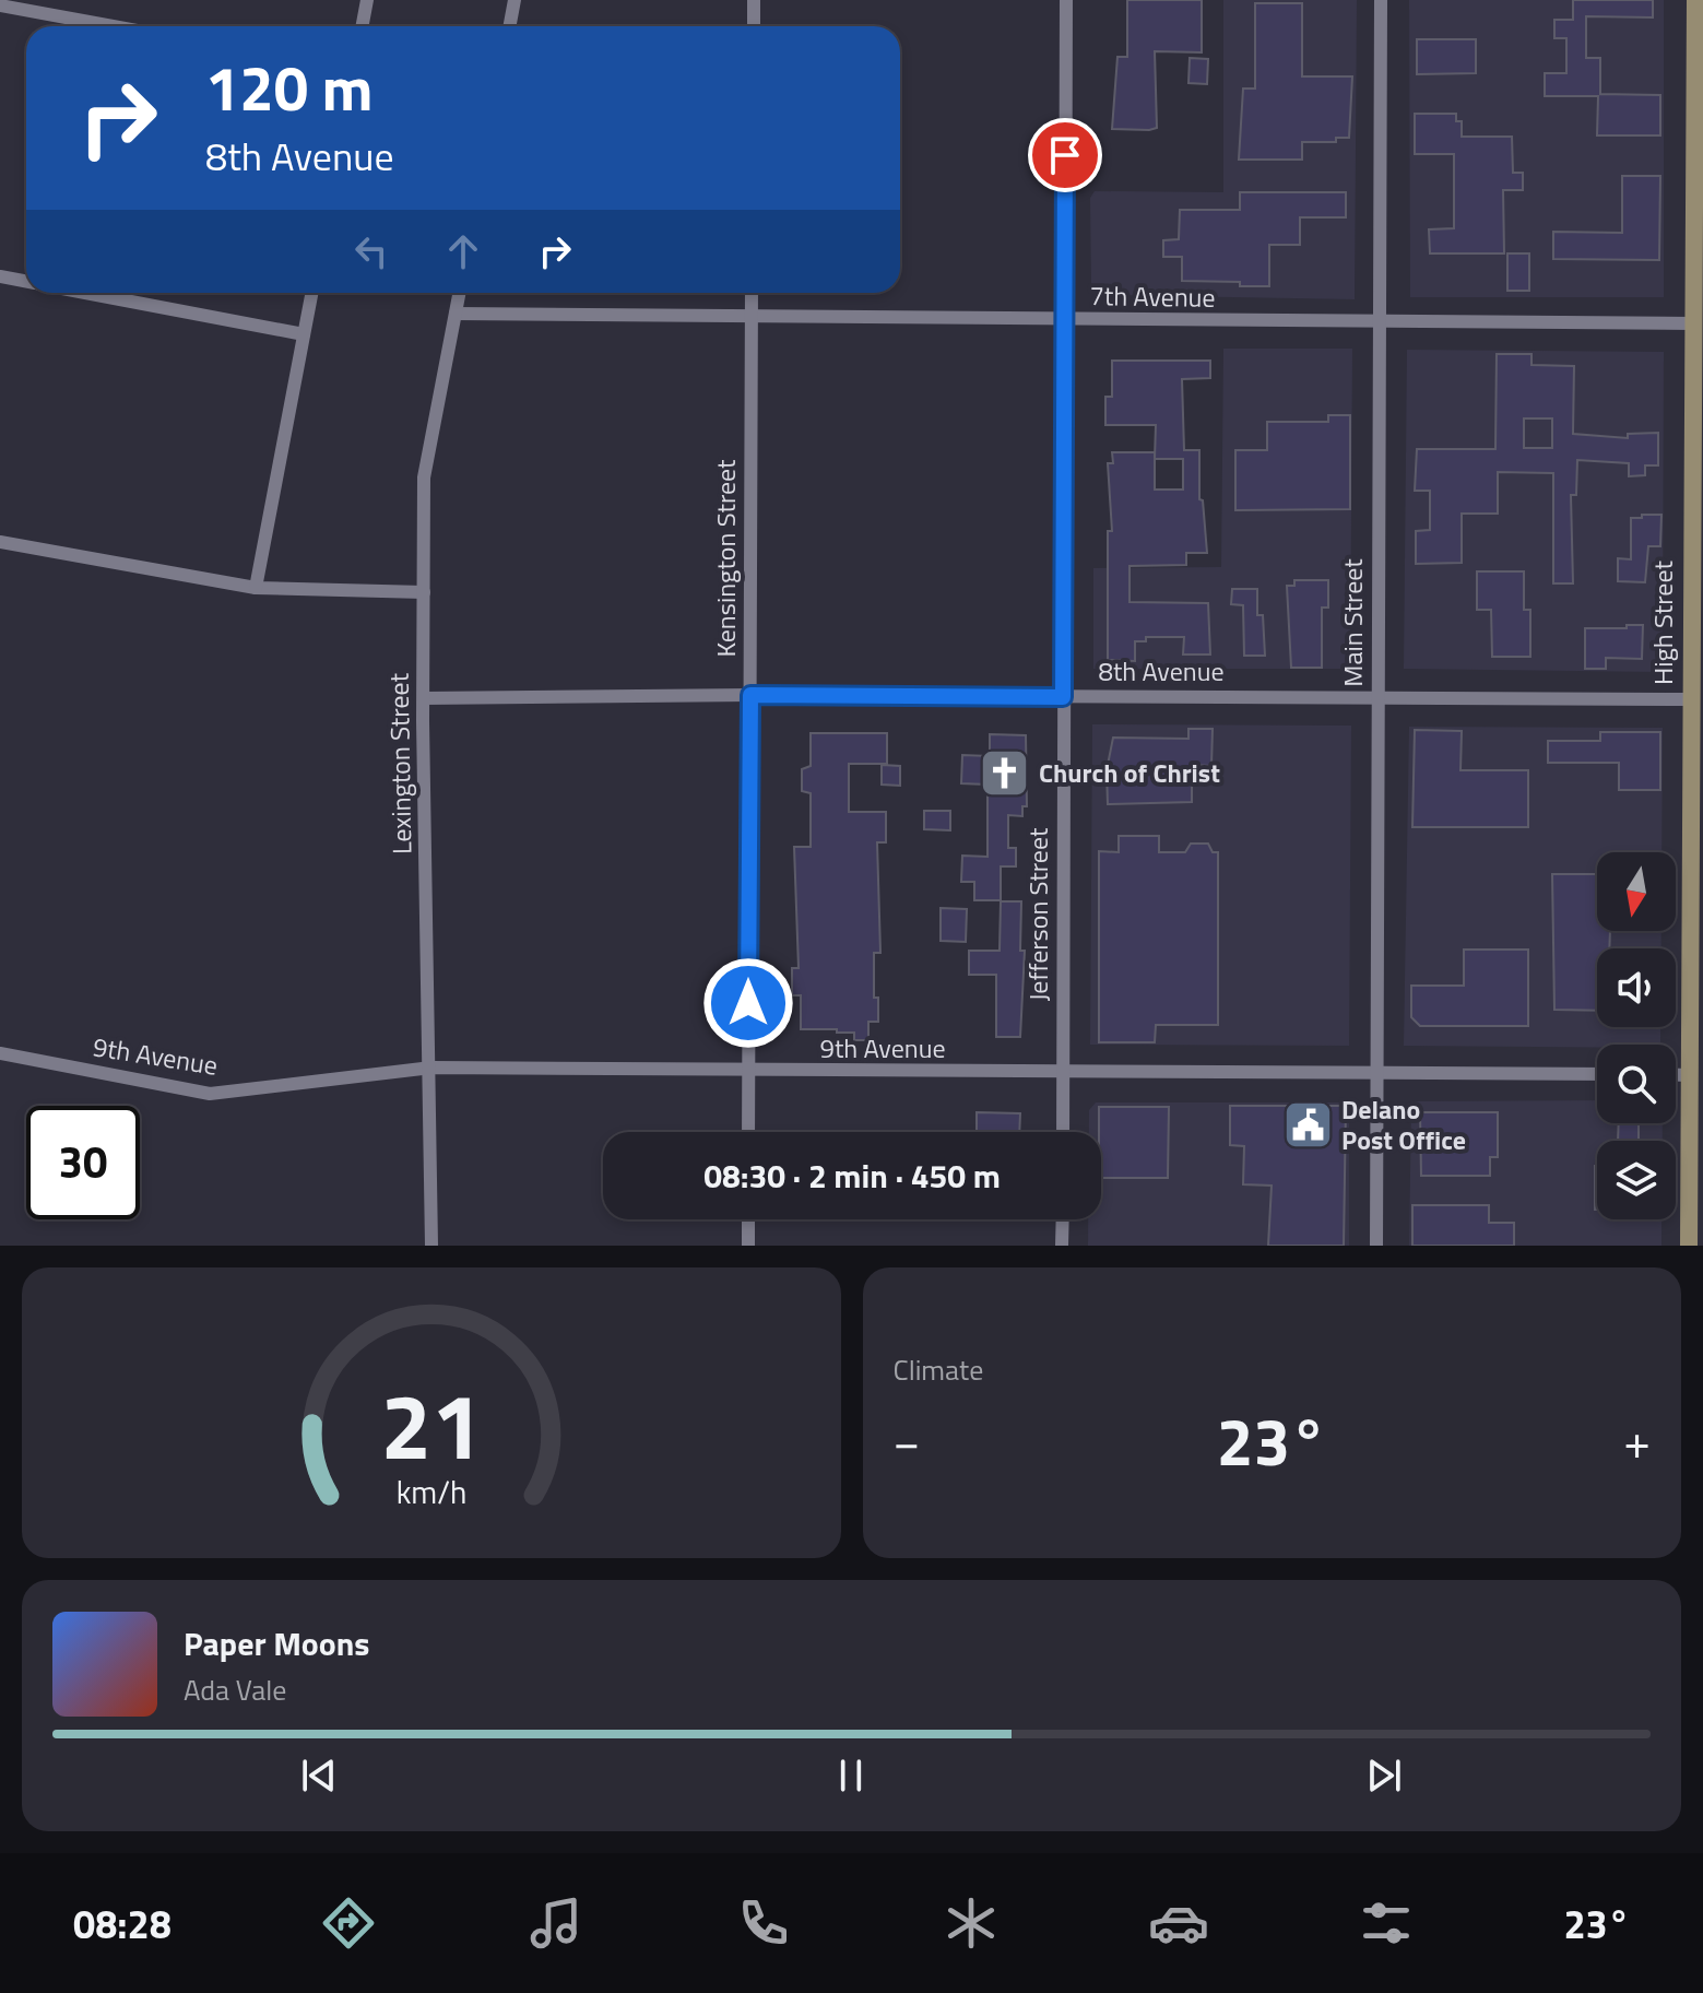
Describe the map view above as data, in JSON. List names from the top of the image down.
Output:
{
  "streets": {
    "main road": ["High Street"],
    "street": [
      "7th Avenue",
      "Kensington Street",
      "Main Street",
      "8th Avenue",
      "Lexington Street",
      "Jefferson Street",
      "9th Avenue"
    ]
  },
  "crossings": [
    ["7th Avenue", "Kensington Street"],
    ["7th Avenue", "Main Street"],
    ["7th Avenue", "High Street"],
    ["7th Avenue", "Lexington Street"],
    ["7th Avenue", "Jefferson Street"],
    ["Kensington Street", "8th Avenue"],
    ["Kensington Street", "9th Avenue"],
    ["Main Street", "8th Avenue"],
    ["Main Street", "9th Avenue"],
    ["High Street", "8th Avenue"],
    ["8th Avenue", "Lexington Street"],
    ["8th Avenue", "Jefferson Street"],
    ["Lexington Street", "9th Avenue"],
    ["Jefferson Street", "9th Avenue"]
  ],
  "places": {
    "church": ["Church of Christ"],
    "public building": ["Delano Post Office"]
  },
  "north": "bottom",
  "page": {
    "turn": ["120 m", "8th Avenue"],
    "limit": "30",
    "trip": "08:30 · 2 min · 450 m",
    "tile": "Climate",
    "heat": ["−", "23°", "+"],
    "song": ["Paper Moons", "Ada Vale"],
    "tabs": ["08:28", "23°"],
    "gauge": ["21", "km/h"]
  }
}
